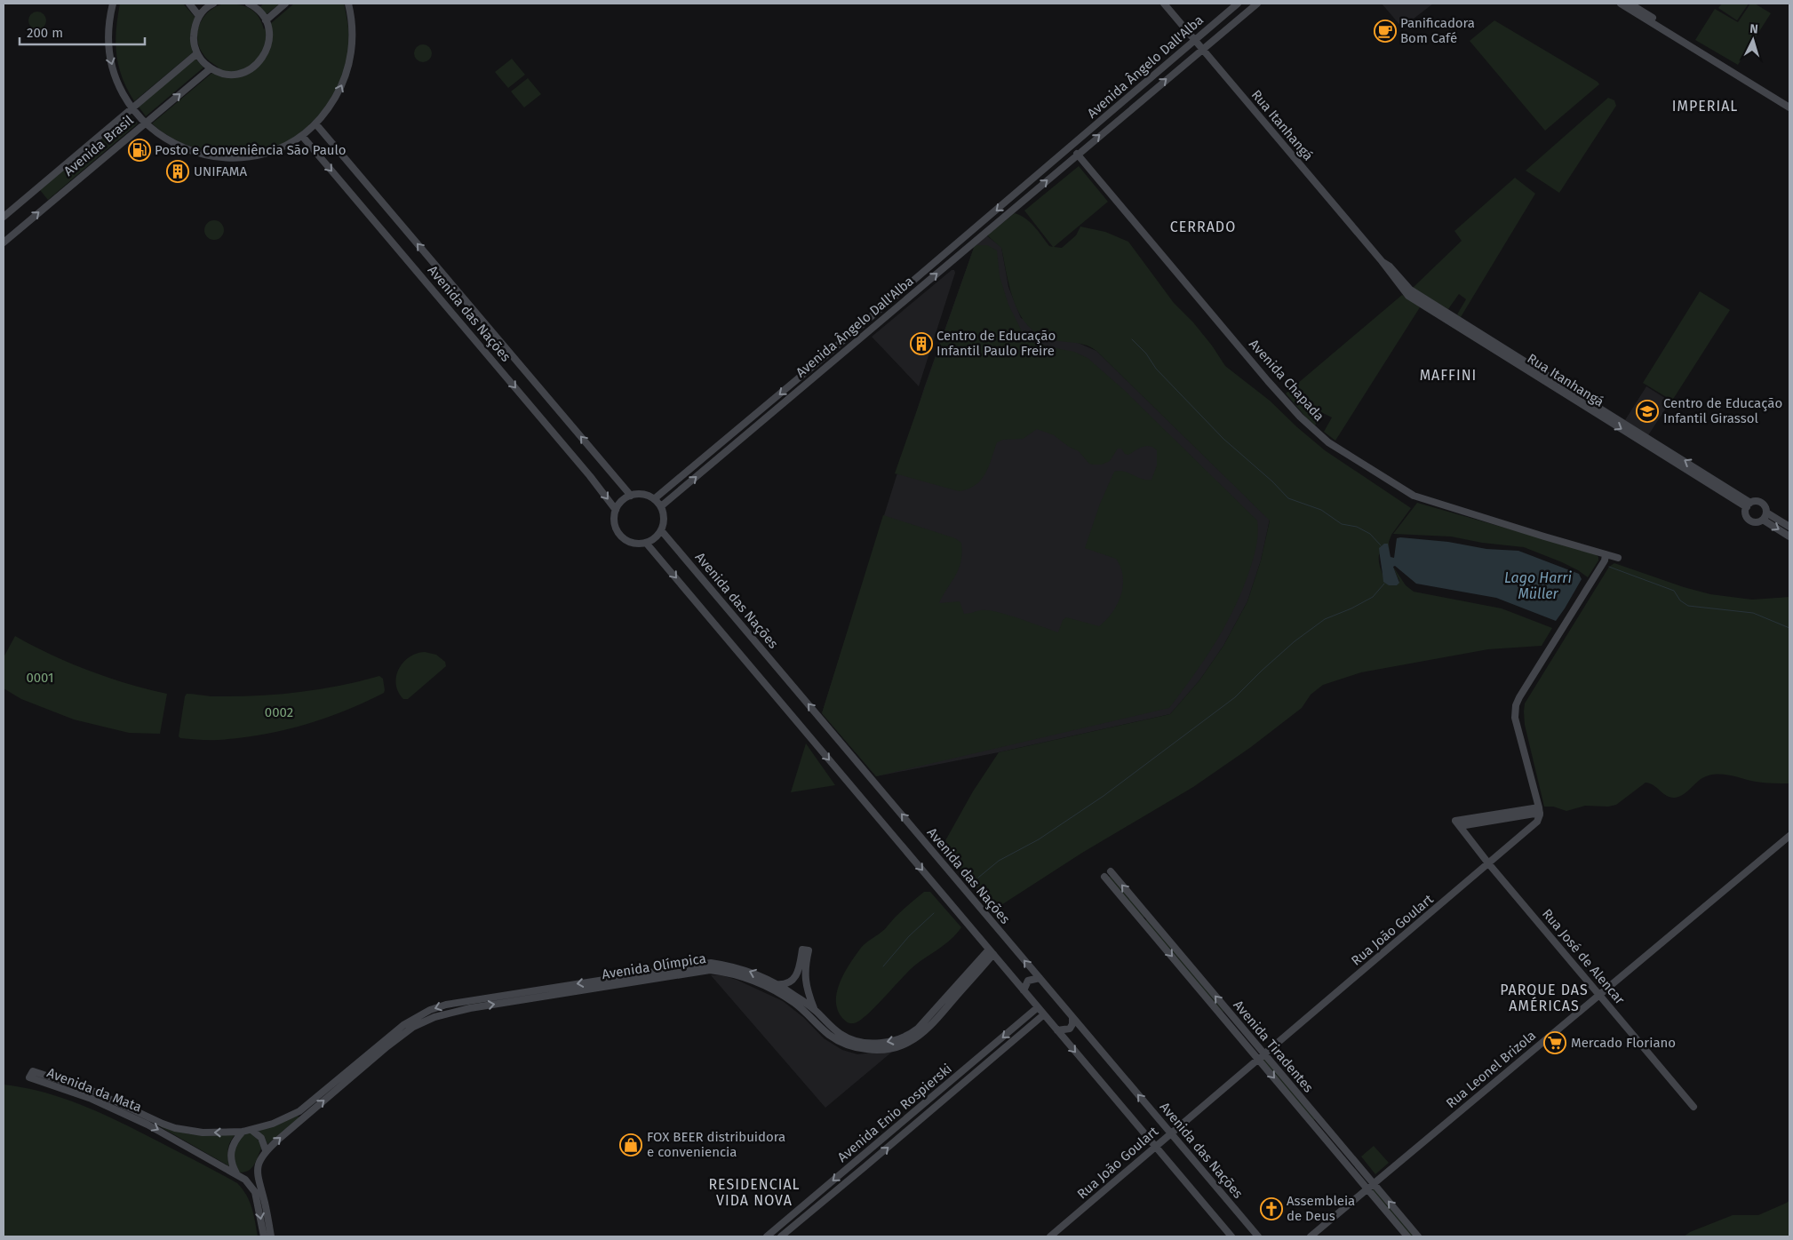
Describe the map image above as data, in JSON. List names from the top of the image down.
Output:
{
  "streets": {
    "street": [
      "Avenida Ângelo Dall'Alba",
      "Rua Itanhangá",
      "Avenida Brasil",
      "Avenida das Nações",
      "Avenida Chapada",
      "Rua João Goulart",
      "Rua José de Alencar",
      "Avenida Olímpica",
      "Avenida Tiradentes",
      "Rua Leonel Brizola",
      "Avenida da Mata",
      "Avenida Enio Rospierski"
    ]
  },
  "crossings": [
    ["Avenida Ângelo Dall'Alba", "Rua Itanhangá"],
    ["Avenida Ângelo Dall'Alba", "Avenida das Nações"],
    ["Avenida Ângelo Dall'Alba", "Avenida Chapada"],
    ["Avenida das Nações", "Rua João Goulart"],
    ["Rua João Goulart", "Rua José de Alencar"],
    ["Rua João Goulart", "Avenida Tiradentes"],
    ["Rua José de Alencar", "Rua Leonel Brizola"],
    ["Avenida Olímpica", "Avenida da Mata"],
    ["Avenida Tiradentes", "Rua Leonel Brizola"]
  ],
  "districts": [
    "IMPERIAL",
    "CERRADO",
    "MAFFINI",
    "PARQUE DAS AMÉRICAS",
    "RESIDENCIAL VIDA NOVA"
  ],
  "water": ["Lago Harri Müller"],
  "parks": ["0001", "0002"],
  "places": {
    "cafe": ["Panificadora Bom Café"],
    "fuel station": ["Posto e Conveniência São Paulo"],
    "building": ["UNIFAMA", "Centro de Educação Infantil Paulo Freire"],
    "school or university": ["Centro de Educação Infantil Girassol"],
    "supermarket": ["Mercado Floriano"],
    "shop": ["FOX BEER distribuidora e conveniencia"],
    "church": ["Assembleia de Deus"]
  },
  "scale_bar": "200 m",
  "north": "top"
}
